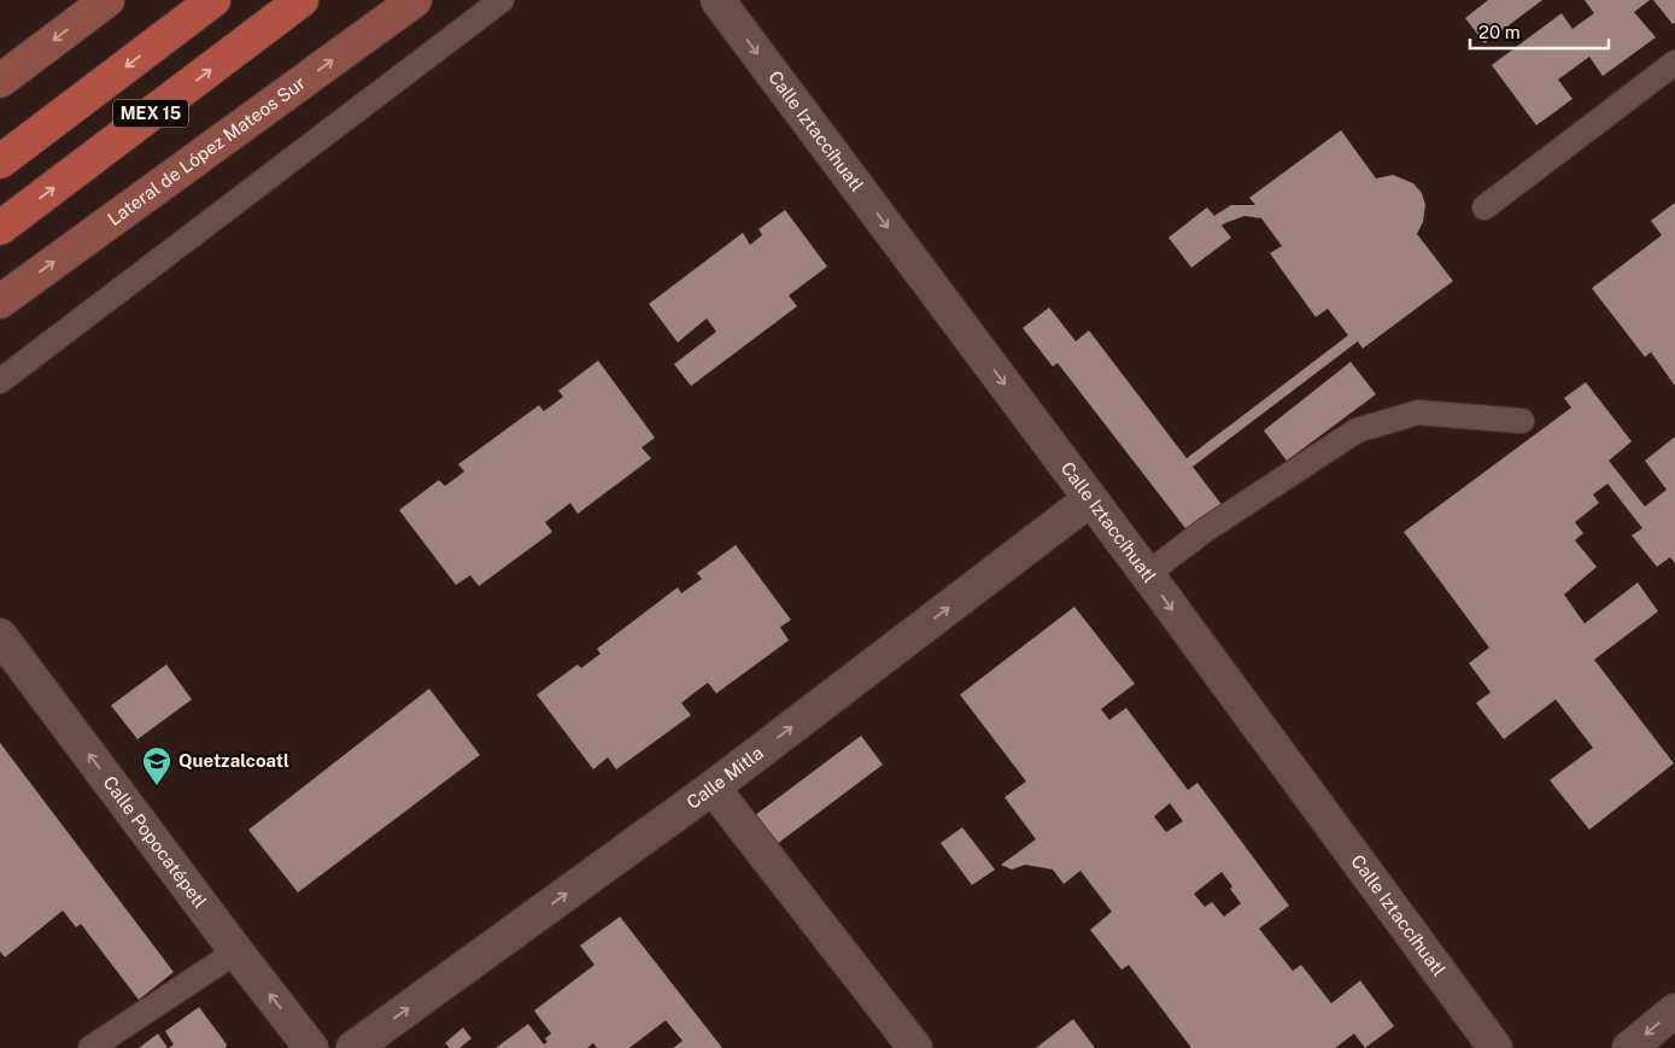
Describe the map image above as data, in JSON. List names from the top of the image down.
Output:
{
  "streets": {
    "main road": ["MEX 15", "Lateral de López Mateos Sur"],
    "street": ["Calle Iztaccíhuatl", "Calle Mitla", "Calle Popocatépetl"]
  },
  "crossings": [
    ["Calle Iztaccíhuatl", "Calle Mitla"]
  ],
  "one_way": ["Calle Iztaccíhuatl", "Calle Mitla", "Calle Popocatépetl"],
  "places": {
    "school or university": ["Quetzalcoatl"]
  },
  "scale_bar": "20 m"
}
